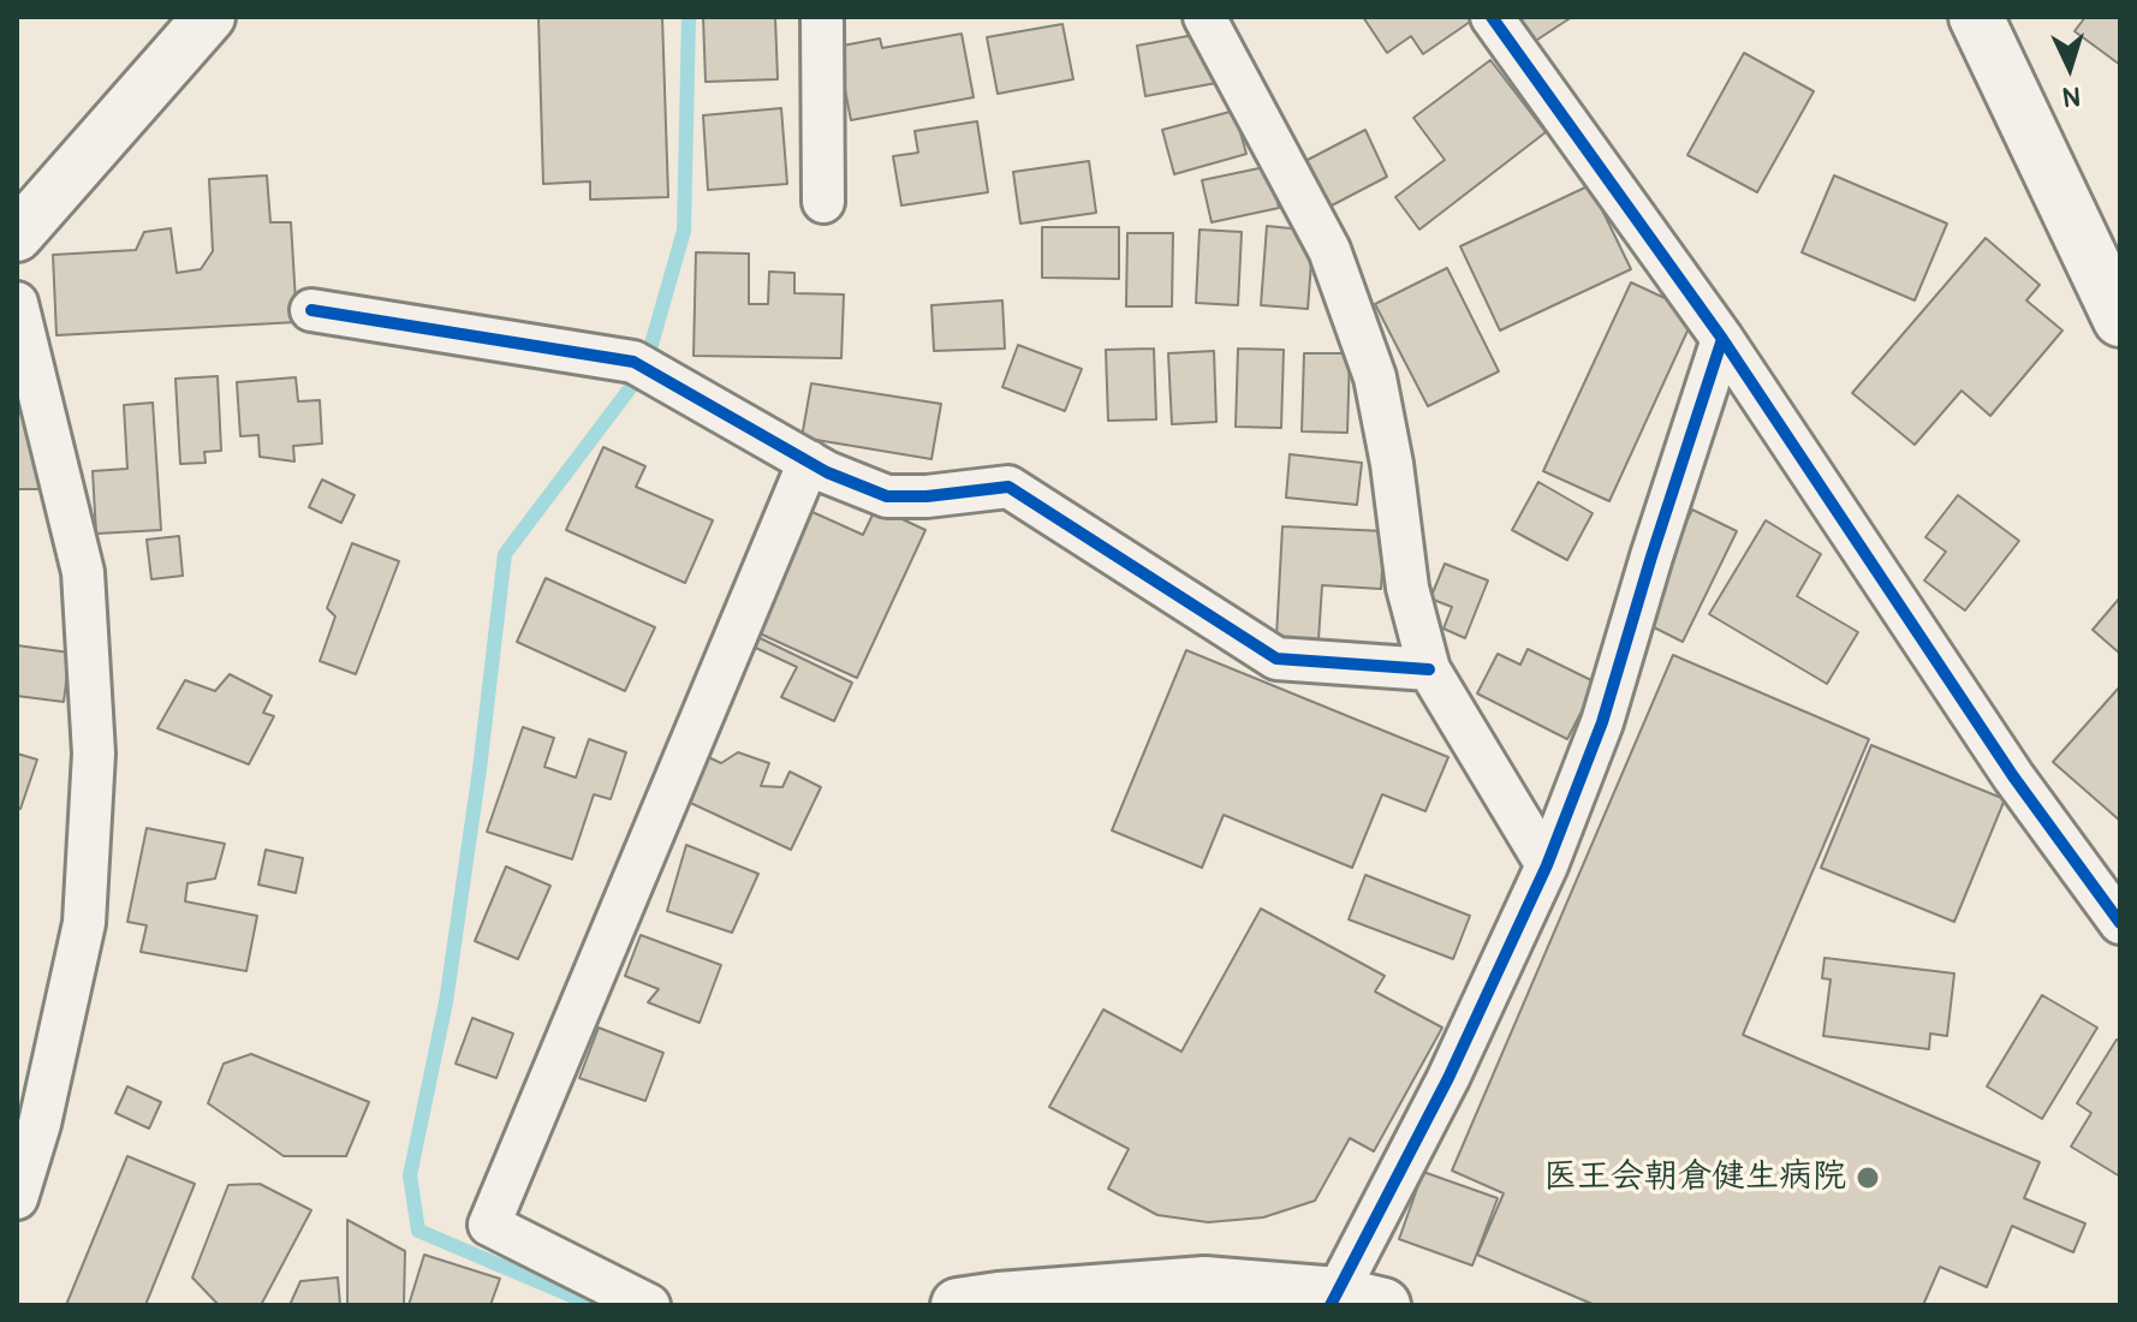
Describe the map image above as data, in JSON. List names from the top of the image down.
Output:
{
  "places": ["医王会朝倉健生病院"],
  "north": "bottom"
}
